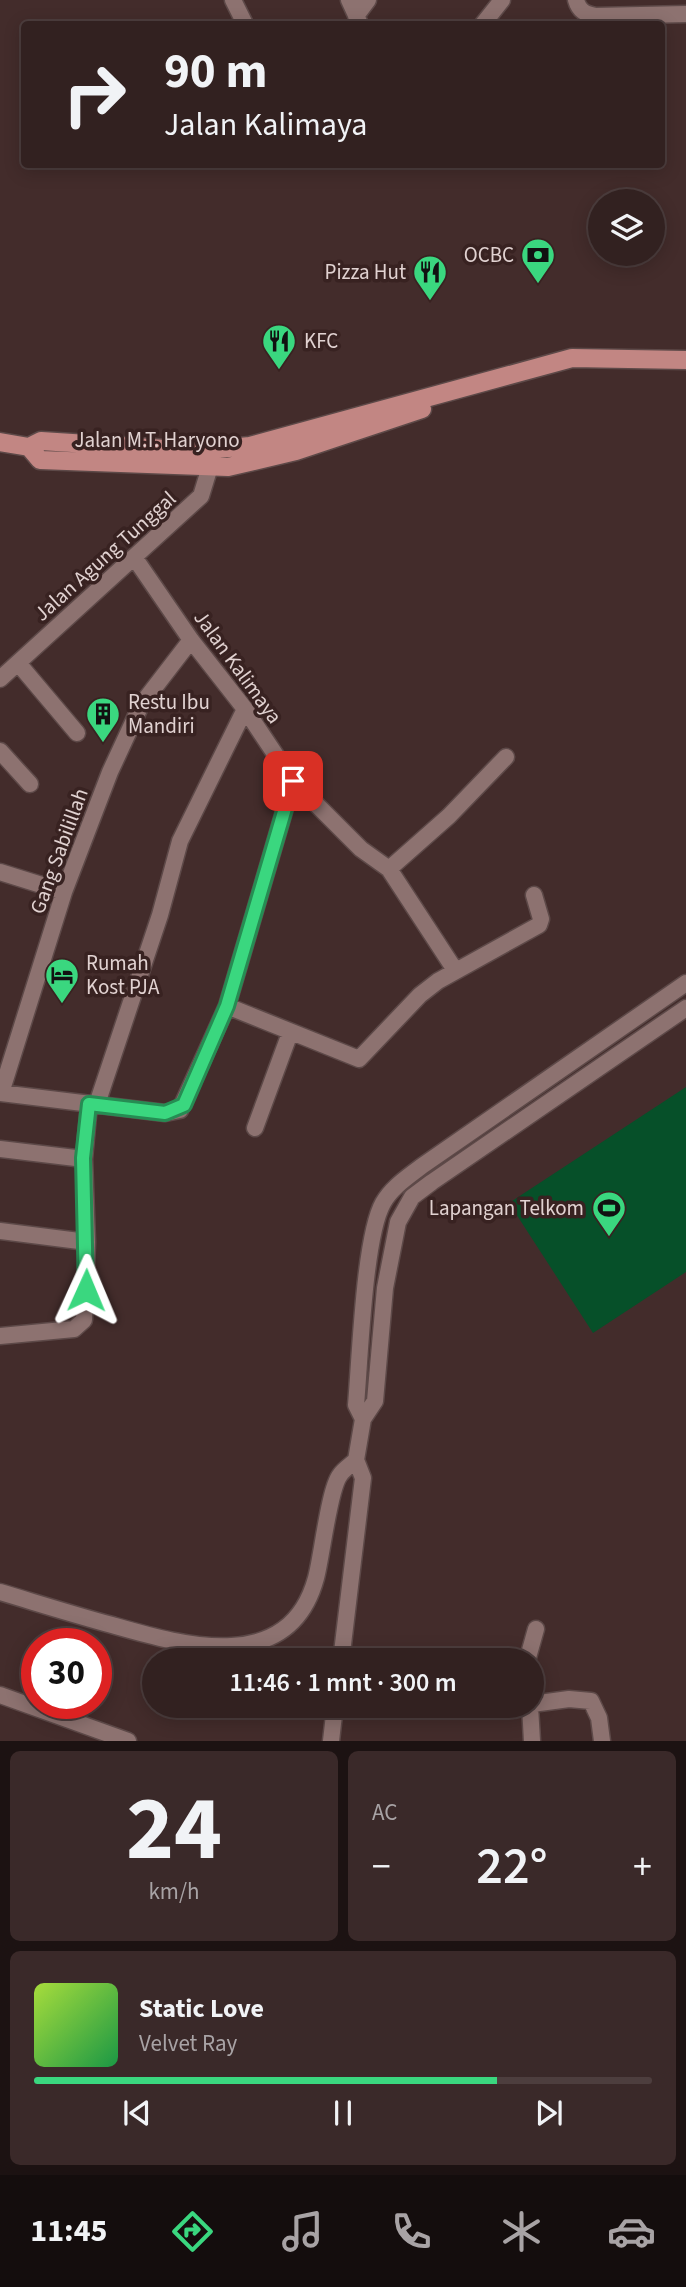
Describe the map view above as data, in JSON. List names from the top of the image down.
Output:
{
  "streets": {
    "main road": ["Jalan M.T. Haryono"],
    "street": ["Jalan Agung Tunggal", "Jalan Kalimaya", "Gang Sabilillah"]
  },
  "crossings": [
    ["Jalan M.T. Haryono", "Jalan Agung Tunggal"],
    ["Jalan Agung Tunggal", "Jalan Kalimaya"],
    ["Jalan Kalimaya", "Gang Sabilillah"]
  ],
  "places": {
    "bank": ["OCBC"],
    "restaurant": ["Pizza Hut", "KFC"],
    "building": ["Restu Ibu Mandiri"],
    "hotel": ["Rumah Kost PJA"],
    "sports": ["Lapangan Telkom"]
  },
  "page": {
    "turn": ["90 m", "Jalan Kalimaya"],
    "limit": "30",
    "trip": "11:46 · 1 mnt · 300 m",
    "tile": [
      ["24", "km/h"],
      "AC"
    ],
    "heat": ["−", "22°", "+"],
    "song": ["Static Love", "Velvet Ray"],
    "tabs": "11:45"
  }
}
